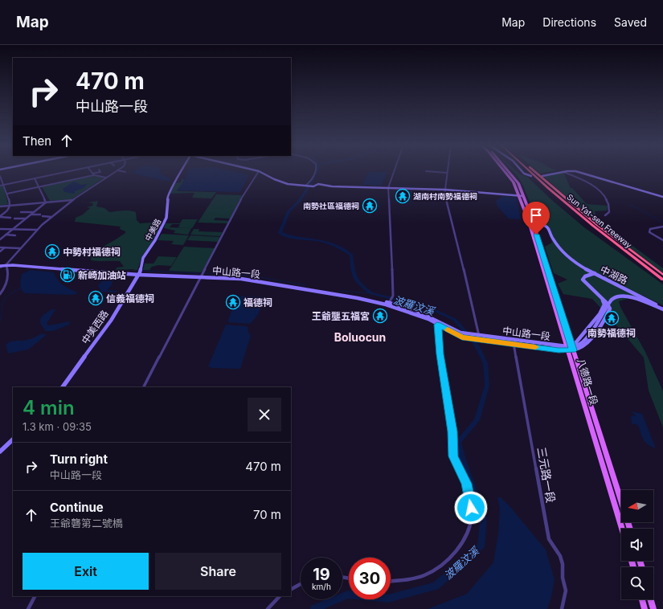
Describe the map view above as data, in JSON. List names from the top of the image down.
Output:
{
  "streets": {
    "highway": ["Sun Yat-sen Freeway"],
    "main road": ["八德路一段"],
    "street": [
      "中美路",
      "中山路一段",
      "中湖路",
      "中美西路",
      "三元路一段"
    ]
  },
  "crossings": [
    ["中美路", "中山路一段"],
    ["中美路", "中美西路"],
    ["中山路一段", "中湖路"],
    ["中山路一段", "中美西路"],
    ["中山路一段", "八德路一段"],
    ["中山路一段", "三元路一段"],
    ["中湖路", "八德路一段"]
  ],
  "districts": ["Boluocun"],
  "water": ["波羅汶溪"],
  "places": {
    "temple": [
      "湖南村南勢福德祠",
      "南勢社區福德祠",
      "中勢村福德祠",
      "信義福德祠",
      "福德祠",
      "王爺壟五福宮",
      "南勢福德祠"
    ],
    "fuel station": ["新崎加油站"]
  },
  "north": "left",
  "page": {
    "header": "Map",
    "nav": ["Map", "Directions", "Saved"],
    "turn": ["470 m", "中山路一段"],
    "then": "Then",
    "heading": ["4 min", "1.3 km · 09:35"],
    "list": [
      {
        "name": "Turn right",
        "note": "中山路一段",
        "value": "470 m"
      },
      {
        "name": "Continue",
        "note": "王爺礱第二號橋",
        "value": "70 m"
      }
    ],
    "buttons": ["Exit", "Share"],
    "speed": "19 km/h",
    "limit": "30"
  }
}
